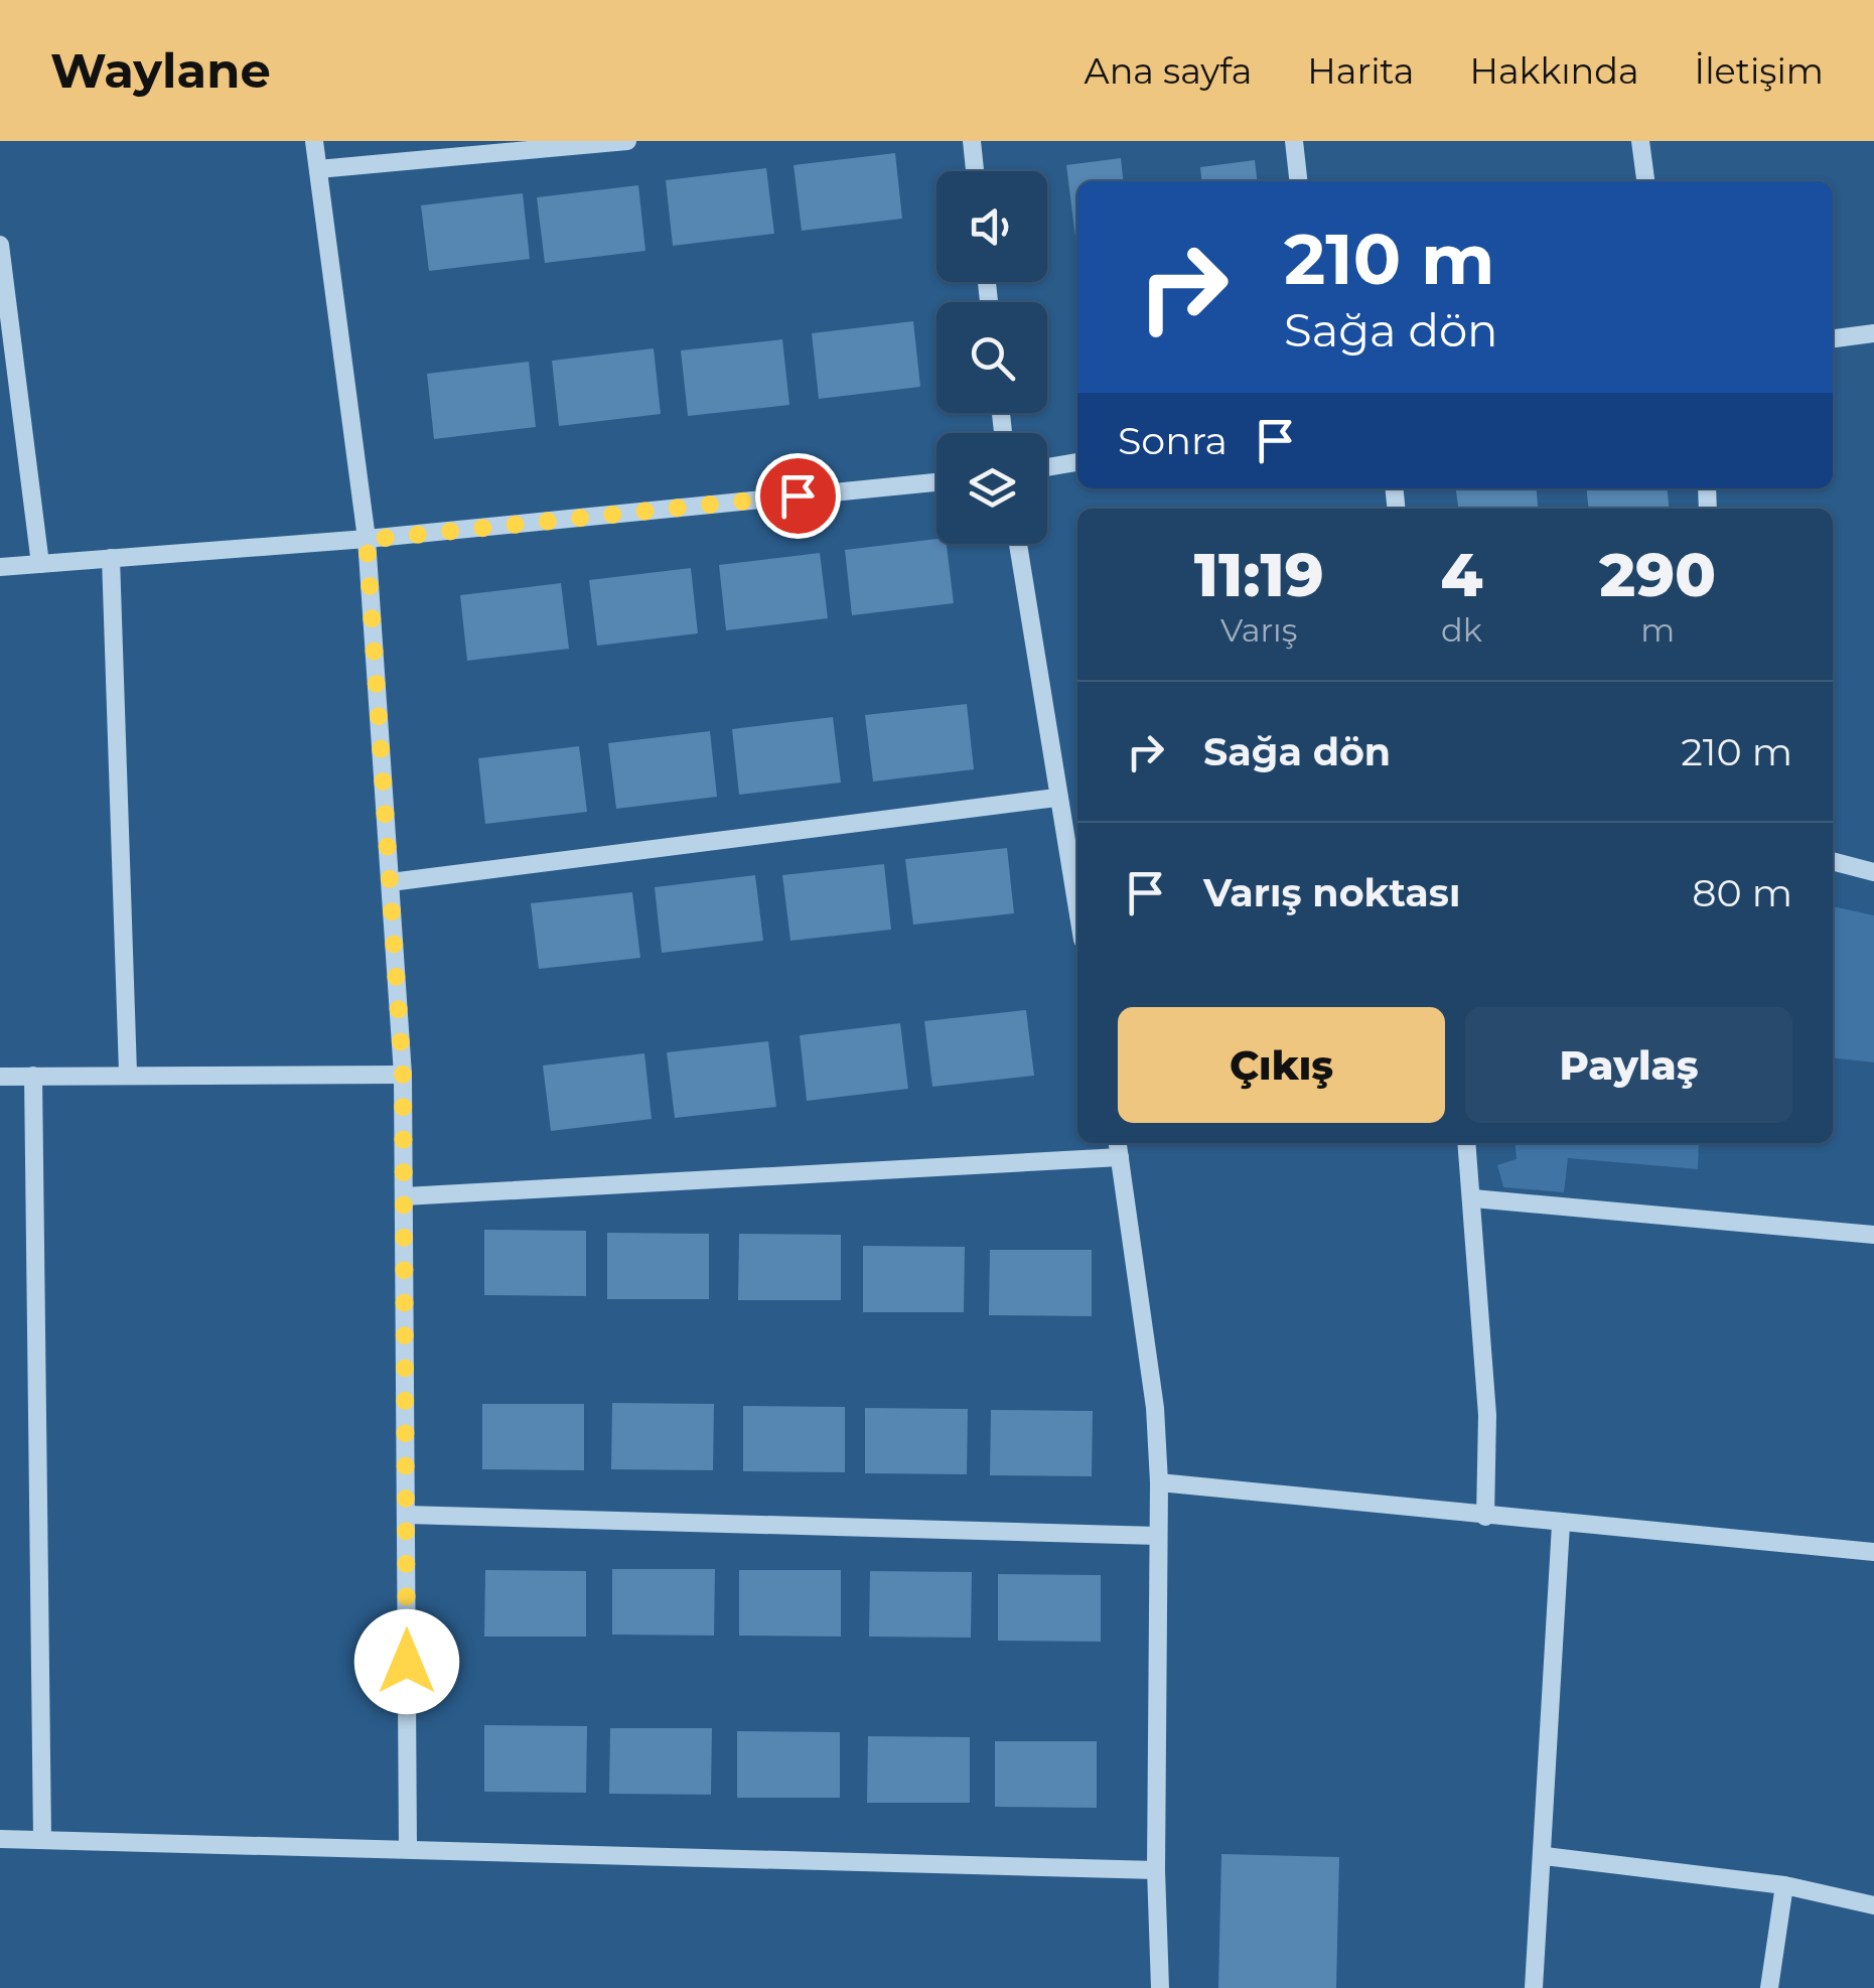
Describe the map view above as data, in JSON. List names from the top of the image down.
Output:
{
  "page": {
    "header": "Waylane",
    "nav": [
      "Ana sayfa",
      "Harita",
      "Hakkında",
      "İletişim"
    ],
    "turn": ["210 m", "Sağa dön"],
    "then": "Sonra",
    "eta": [
      "11:19",
      "Varış",
      "4",
      "dk",
      "290",
      "m"
    ],
    "list": [
      {
        "name": "Sağa dön",
        "value": "210 m"
      },
      {
        "name": "Varış noktası",
        "value": "80 m"
      }
    ],
    "buttons": ["Çıkış", "Paylaş"]
  }
}
